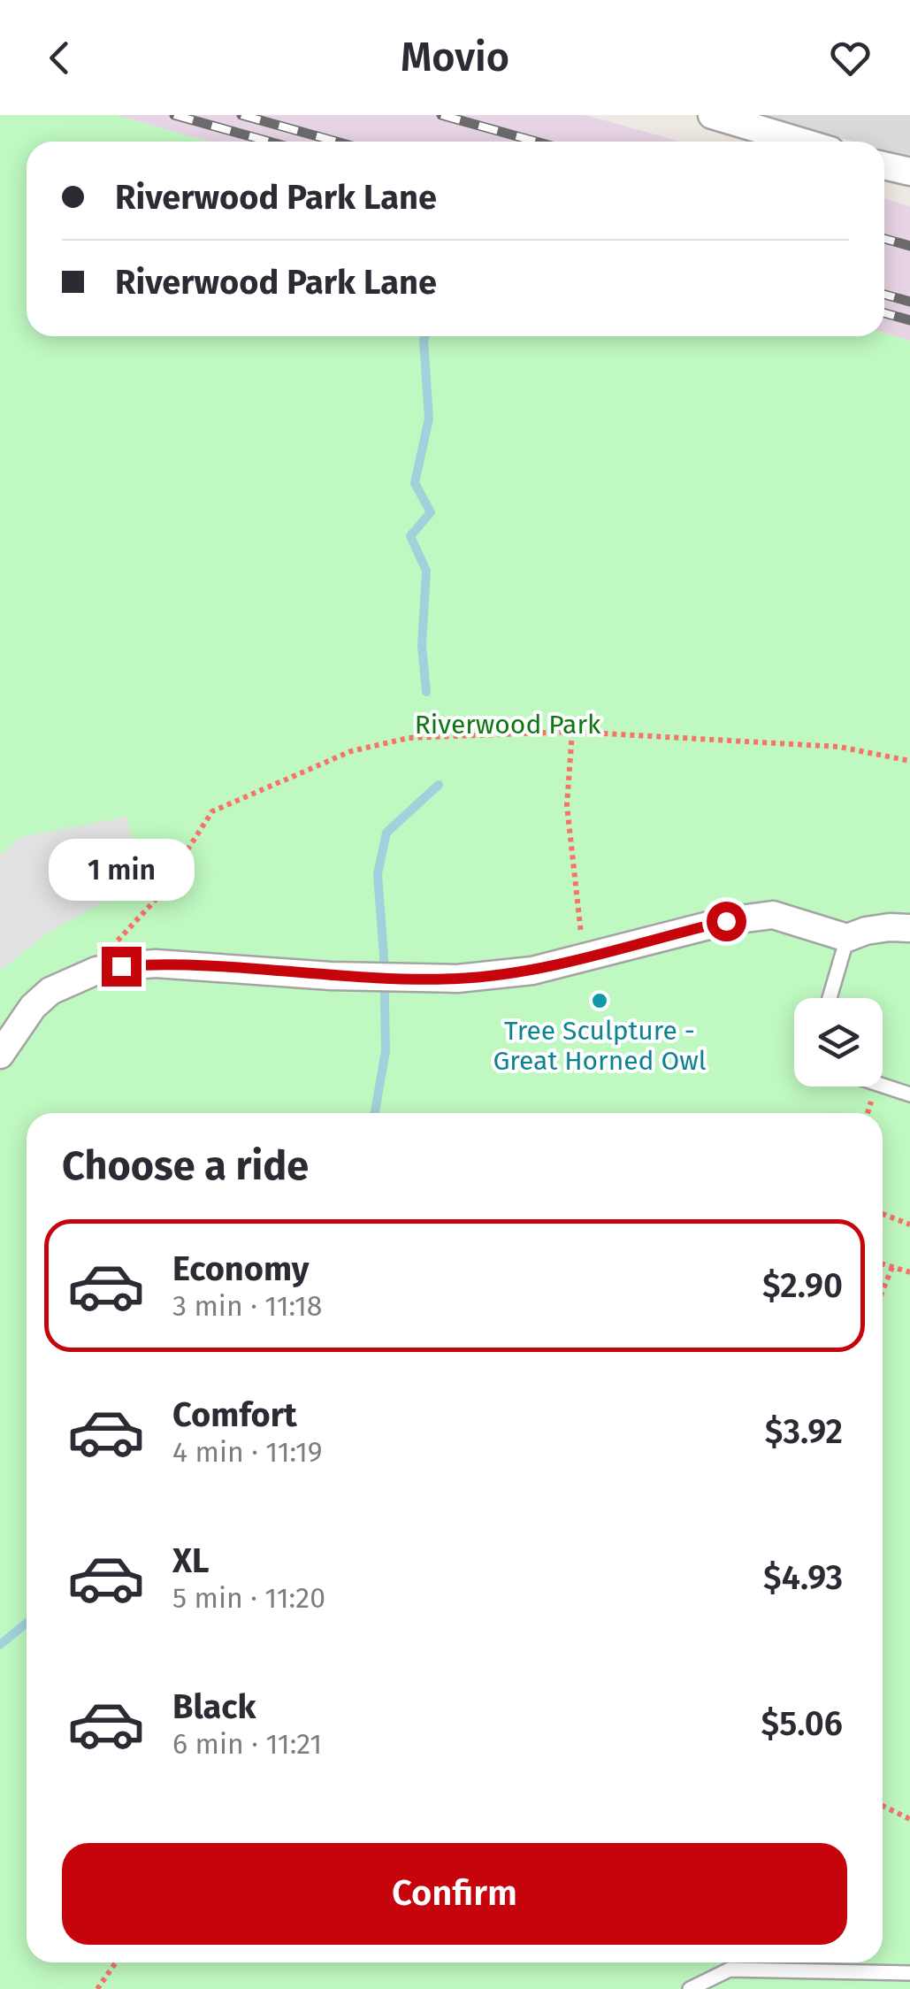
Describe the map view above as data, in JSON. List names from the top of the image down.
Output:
{
  "parks": ["Riverwood Park"],
  "places": ["Tree Sculpture - Great Horned Owl"],
  "page": {
    "header": "Movio",
    "banner": ["Riverwood Park Lane", "Riverwood Park Lane"],
    "bubble": "1 min",
    "heading": "Choose a ride",
    "list": [
      {
        "name": "Economy",
        "note": "3 min · 11:18",
        "value": "$2.90"
      },
      {
        "name": "Comfort",
        "note": "4 min · 11:19",
        "value": "$3.92"
      },
      {
        "name": "XL",
        "note": "5 min · 11:20",
        "value": "$4.93"
      },
      {
        "name": "Black",
        "note": "6 min · 11:21",
        "value": "$5.06"
      }
    ],
    "buttons": "Confirm"
  }
}
